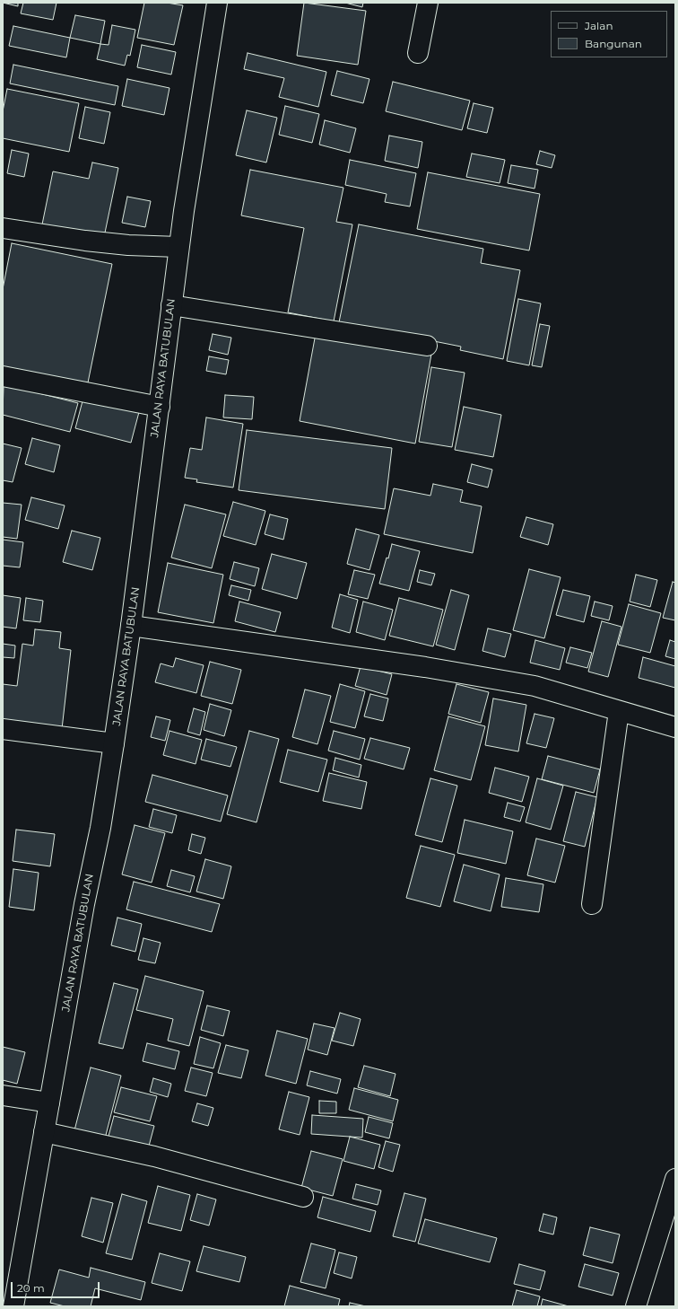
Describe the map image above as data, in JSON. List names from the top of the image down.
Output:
{
  "streets": {
    "main road": ["JALAN RAYA BATUBULAN"]
  },
  "legend": ["Jalan", "Bangunan"],
  "scale_bar": "20 m"
}
